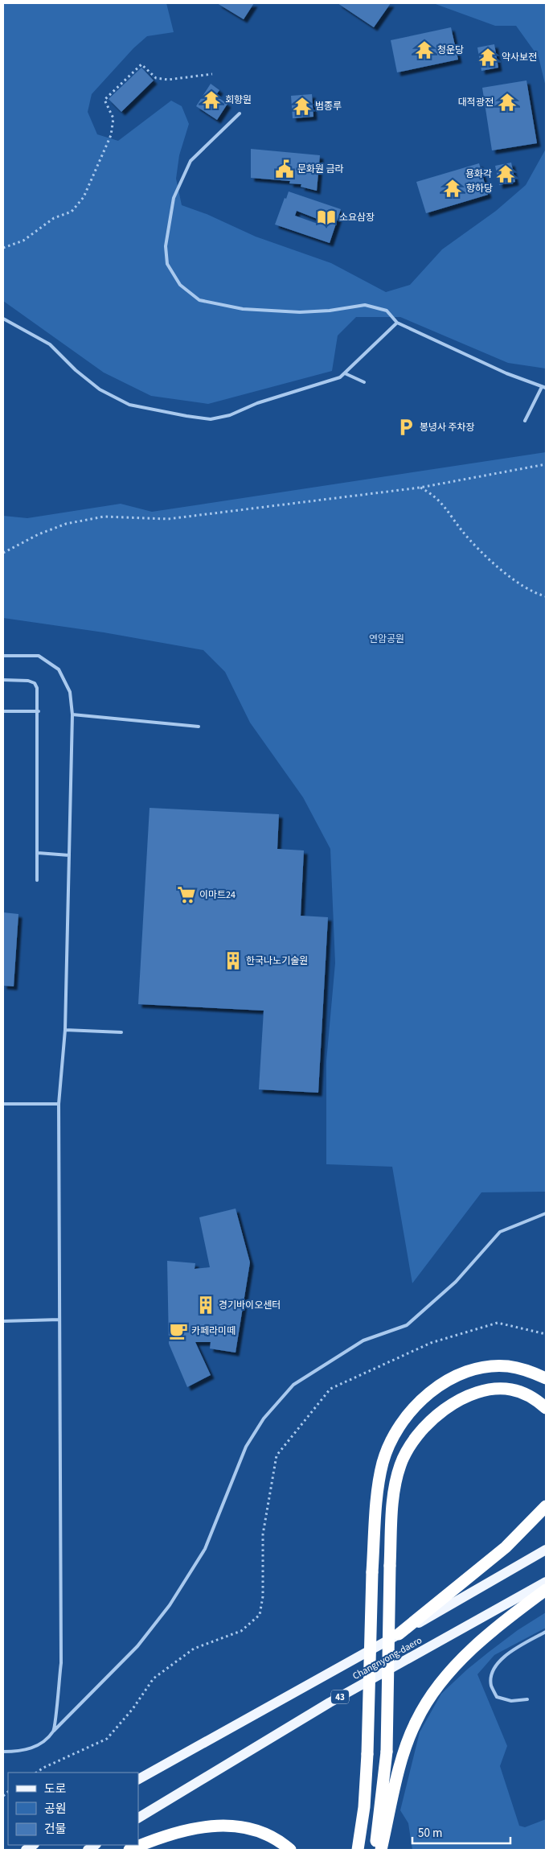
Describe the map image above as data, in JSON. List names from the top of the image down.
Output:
{
  "streets": {
    "main road": ["Changnyong-daero", "43"]
  },
  "parks": ["연암공원"],
  "places": {
    "temple": [
      "청운당",
      "약사보전",
      "회향원",
      "대적광전",
      "범종루",
      "용화각",
      "향하당"
    ],
    "public building": ["문화원 금라"],
    "library": ["소요삼장"],
    "parking": ["봉녕사 주차장"],
    "supermarket": ["이마트24"],
    "building": ["한국나노기술원", "경기바이오센터"],
    "cafe": ["카페라미떼"]
  },
  "legend": ["도로", "공원", "건물"],
  "scale_bar": "50 m"
}
